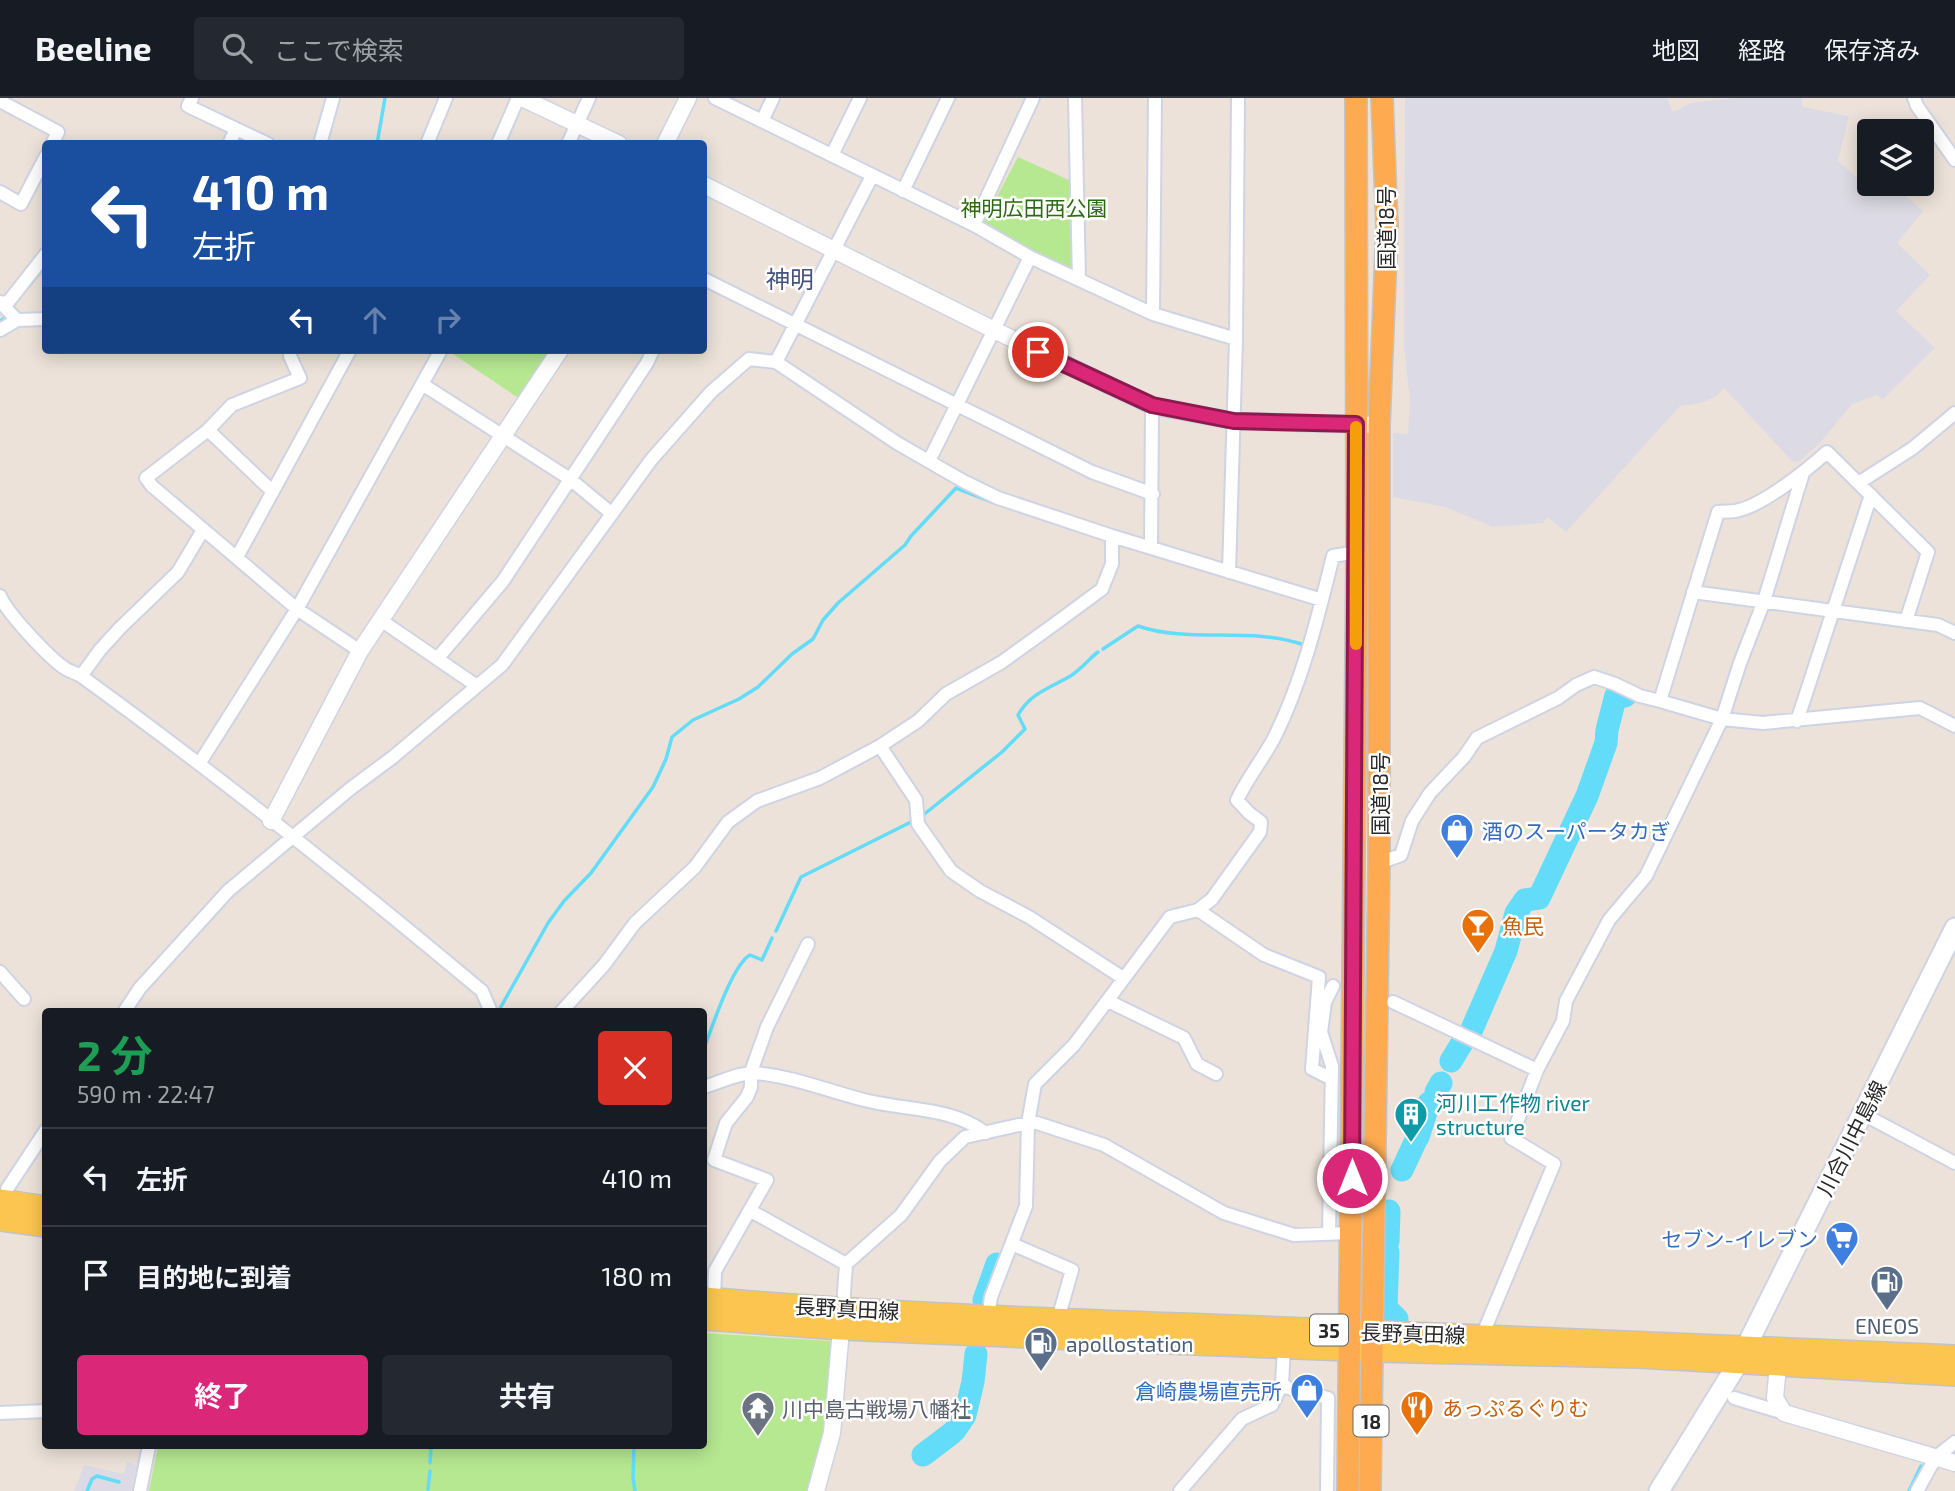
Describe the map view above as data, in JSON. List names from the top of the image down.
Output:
{
  "streets": {
    "highway": ["国道18号", "18"],
    "main road": ["川合川中島線", "長野真田線", "35"]
  },
  "crossings": [
    ["国道18号", "長野真田線"],
    ["川合川中島線", "長野真田線"]
  ],
  "districts": ["神明"],
  "parks": ["神明広田西公園"],
  "places": {
    "shop": ["酒のスーパータカぎ", "倉崎農場直売所"],
    "bar": ["魚民"],
    "building": ["河川工作物 river structure"],
    "supermarket": ["セブン-イレブン"],
    "fuel station": ["ENEOS", "apollostation"],
    "restaurant": ["あっぷるぐりむ"],
    "temple": ["川中島古戦場八幡社"]
  },
  "page": {
    "header": "Beeline",
    "search": "ここで検索",
    "nav": ["地図", "経路", "保存済み"],
    "turn": ["410 m", "左折"],
    "heading": ["2 分", "590 m · 22:47"],
    "list": [
      {
        "name": "左折",
        "value": "410 m"
      },
      {
        "name": "目的地に到着",
        "value": "180 m"
      }
    ],
    "buttons": ["終了", "共有"]
  }
}
